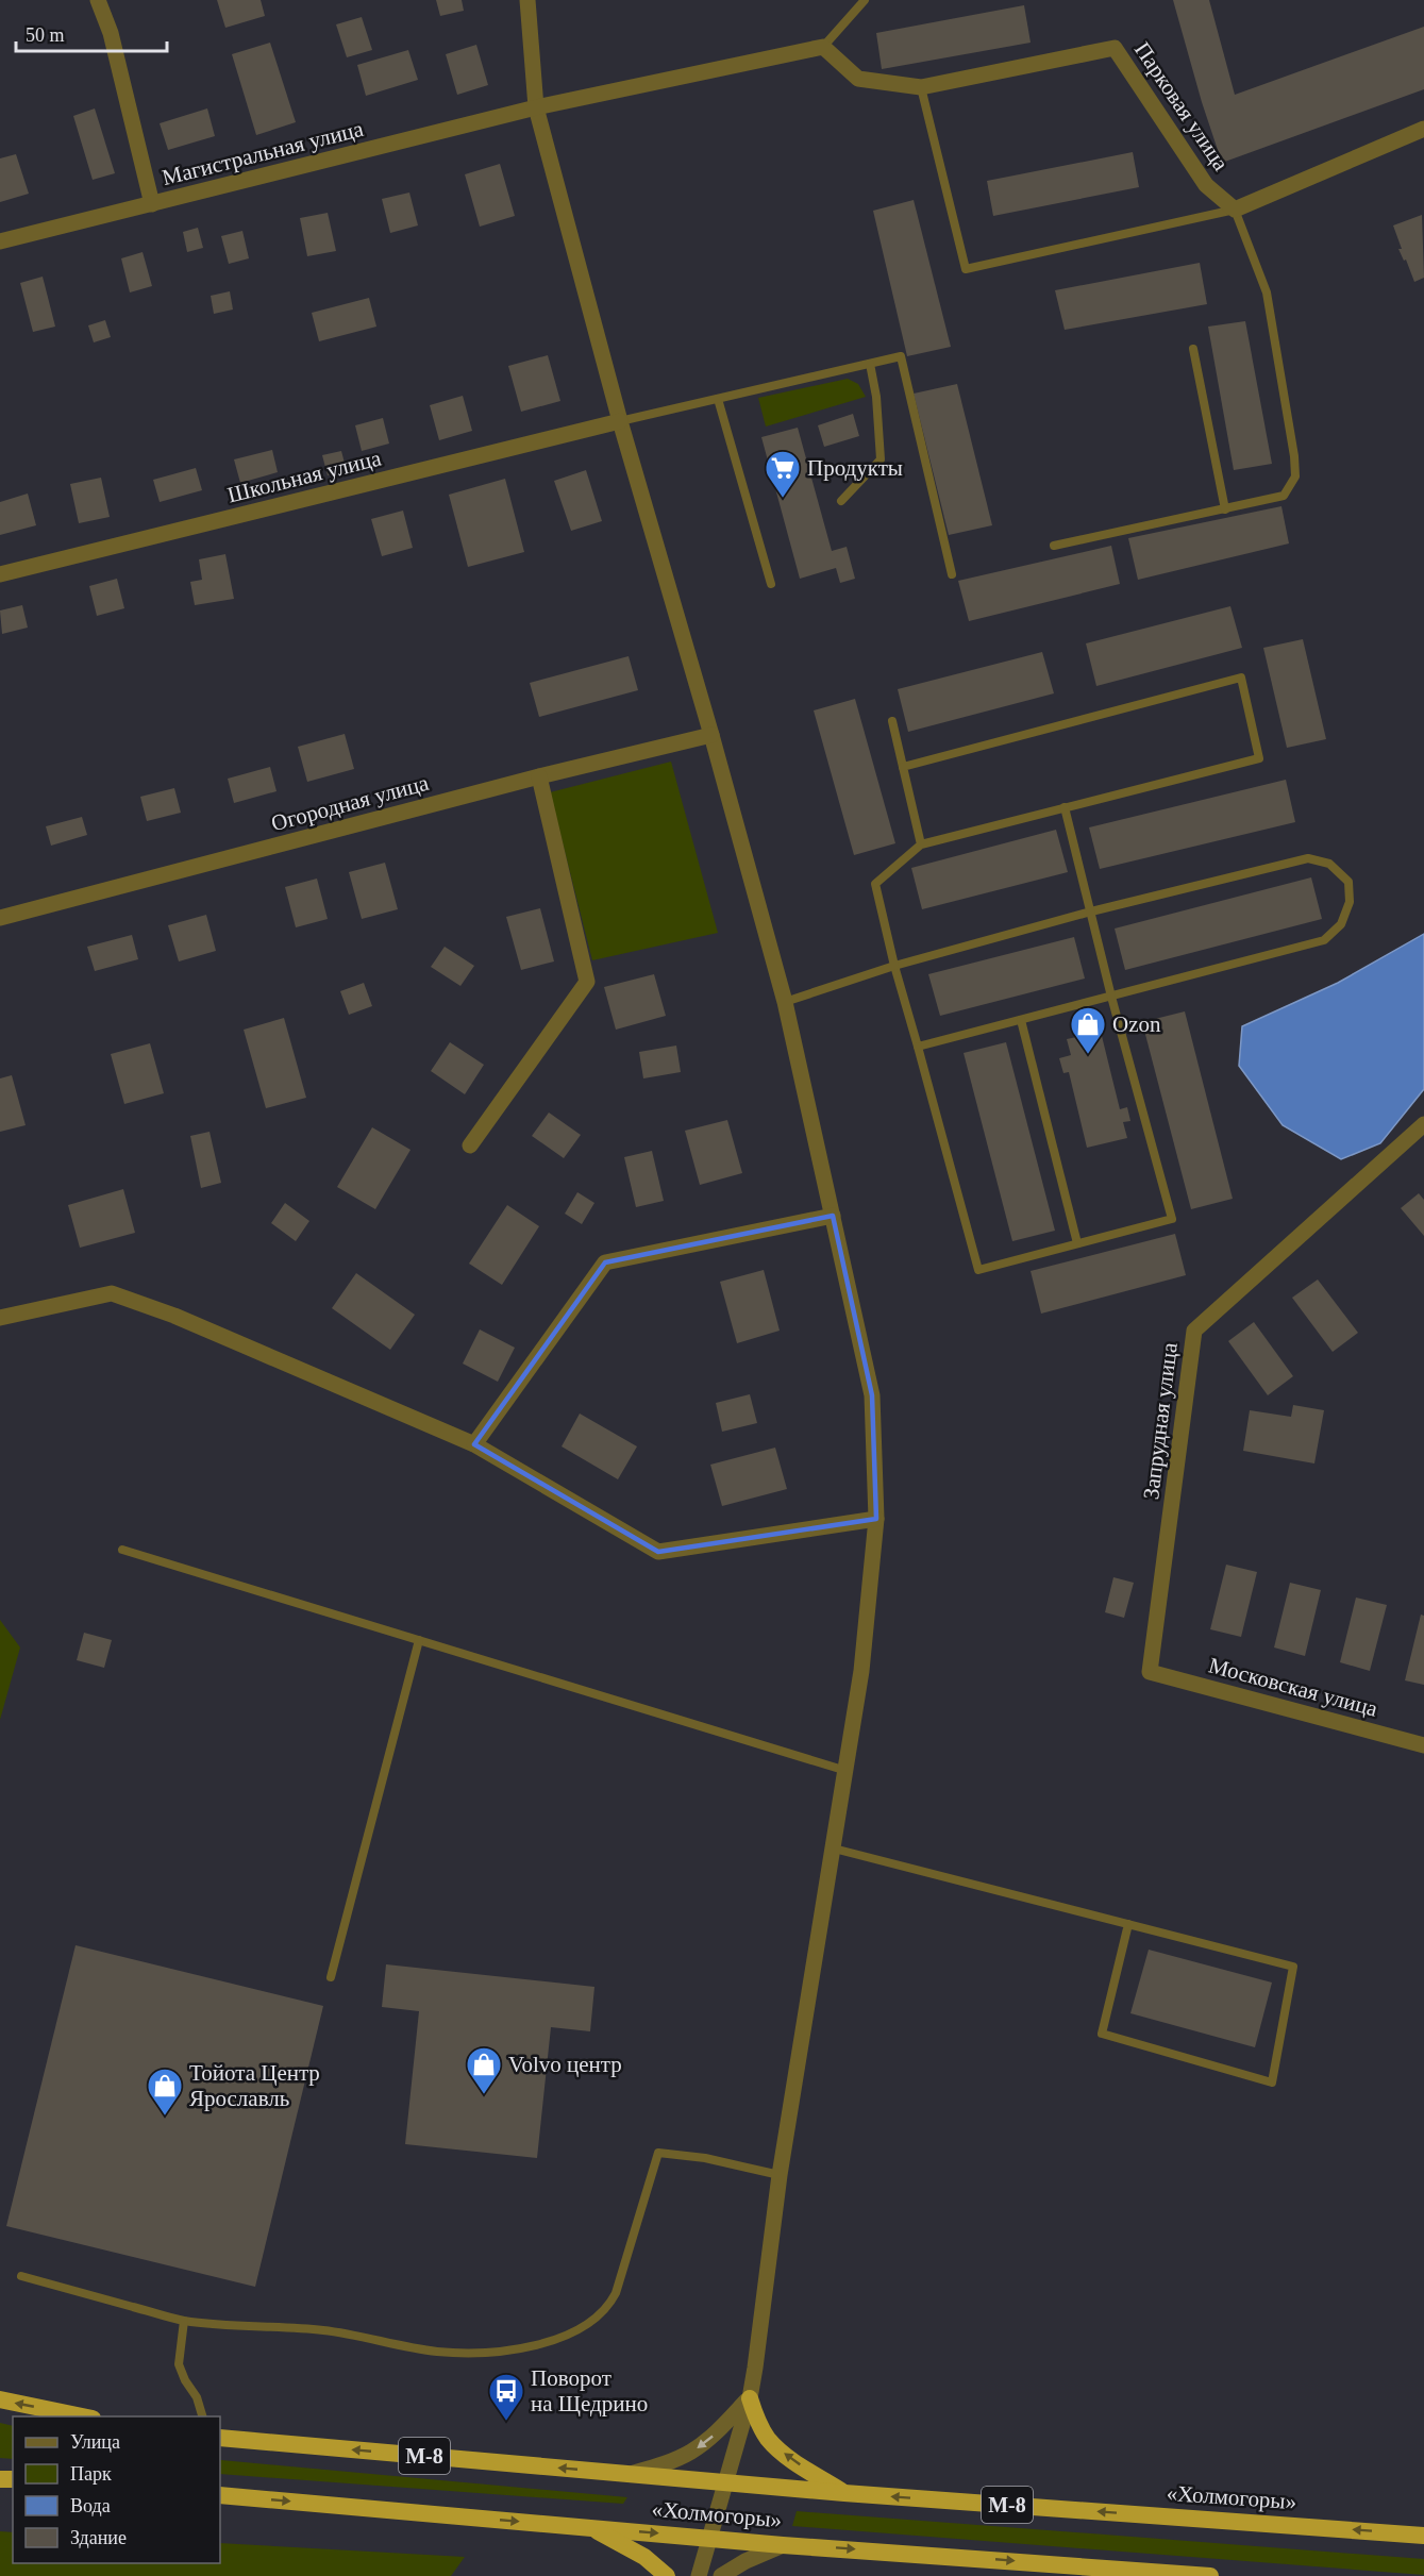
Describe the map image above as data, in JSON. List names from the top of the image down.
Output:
{
  "streets": {
    "highway": ["М-8", "«Холмогоры»"],
    "street": [
      "Парковая улица",
      "Магистральная улица",
      "Школьная улица",
      "Огородная улица",
      "Запрудная улица",
      "Московская улица"
    ]
  },
  "crossings": [
    ["Запрудная улица", "Московская улица"],
    ["М-8", "«Холмогоры»"]
  ],
  "places": {
    "supermarket": ["Продукты"],
    "shop": ["Ozon", "Volvo центр", "Тойота Центр Ярославль"],
    "bus stop": ["Поворот на Щедрино"]
  },
  "legend": [
    "Улица",
    "Парк",
    "Вода",
    "Здание"
  ],
  "scale_bar": "50 m"
}
